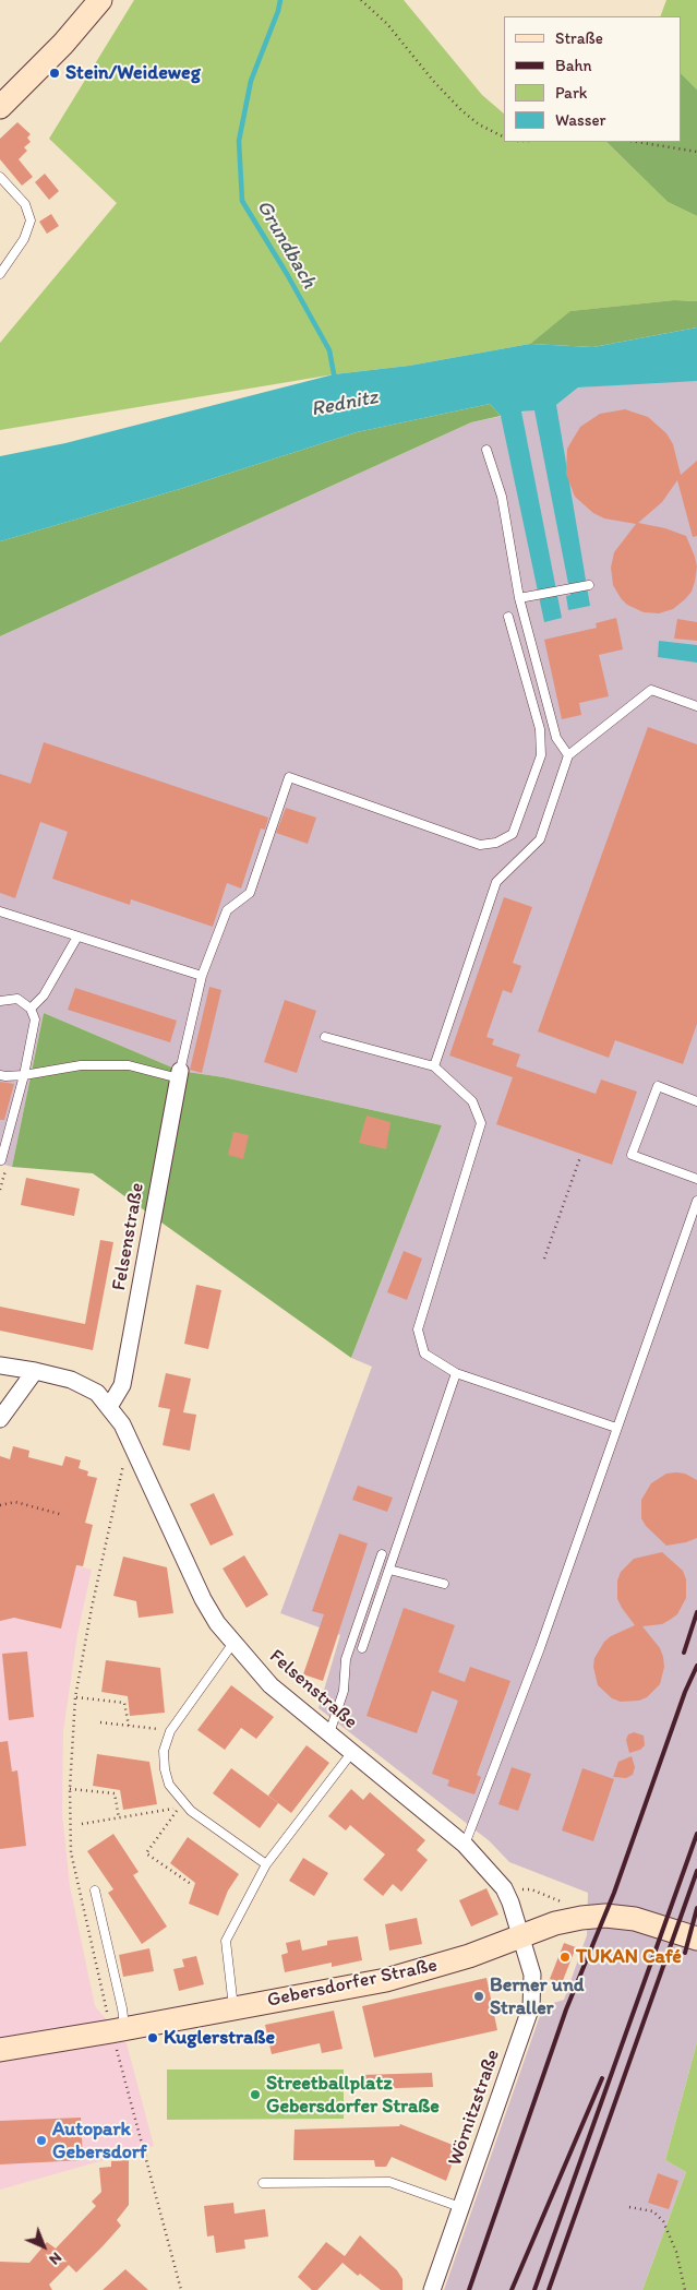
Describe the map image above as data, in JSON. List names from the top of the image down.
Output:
{
  "streets": {
    "main road": ["Gebersdorfer Straße"],
    "street": ["Felsenstraße", "Wörnitzstraße"]
  },
  "crossings": [
    ["Felsenstraße", "Gebersdorfer Straße"],
    ["Felsenstraße", "Wörnitzstraße"],
    ["Gebersdorfer Straße", "Wörnitzstraße"]
  ],
  "water": ["Grundbach", "Rednitz"],
  "places": [
    "Stein/Weideweg",
    "TUKAN Café",
    "Berner und Straller",
    "Kuglerstraße",
    "Streetballplatz Gebersdorfer Straße",
    "Autopark Gebersdorf"
  ],
  "legend": [
    "Straße",
    "Bahn",
    "Park",
    "Wasser"
  ],
  "north": "bottom right"
}
